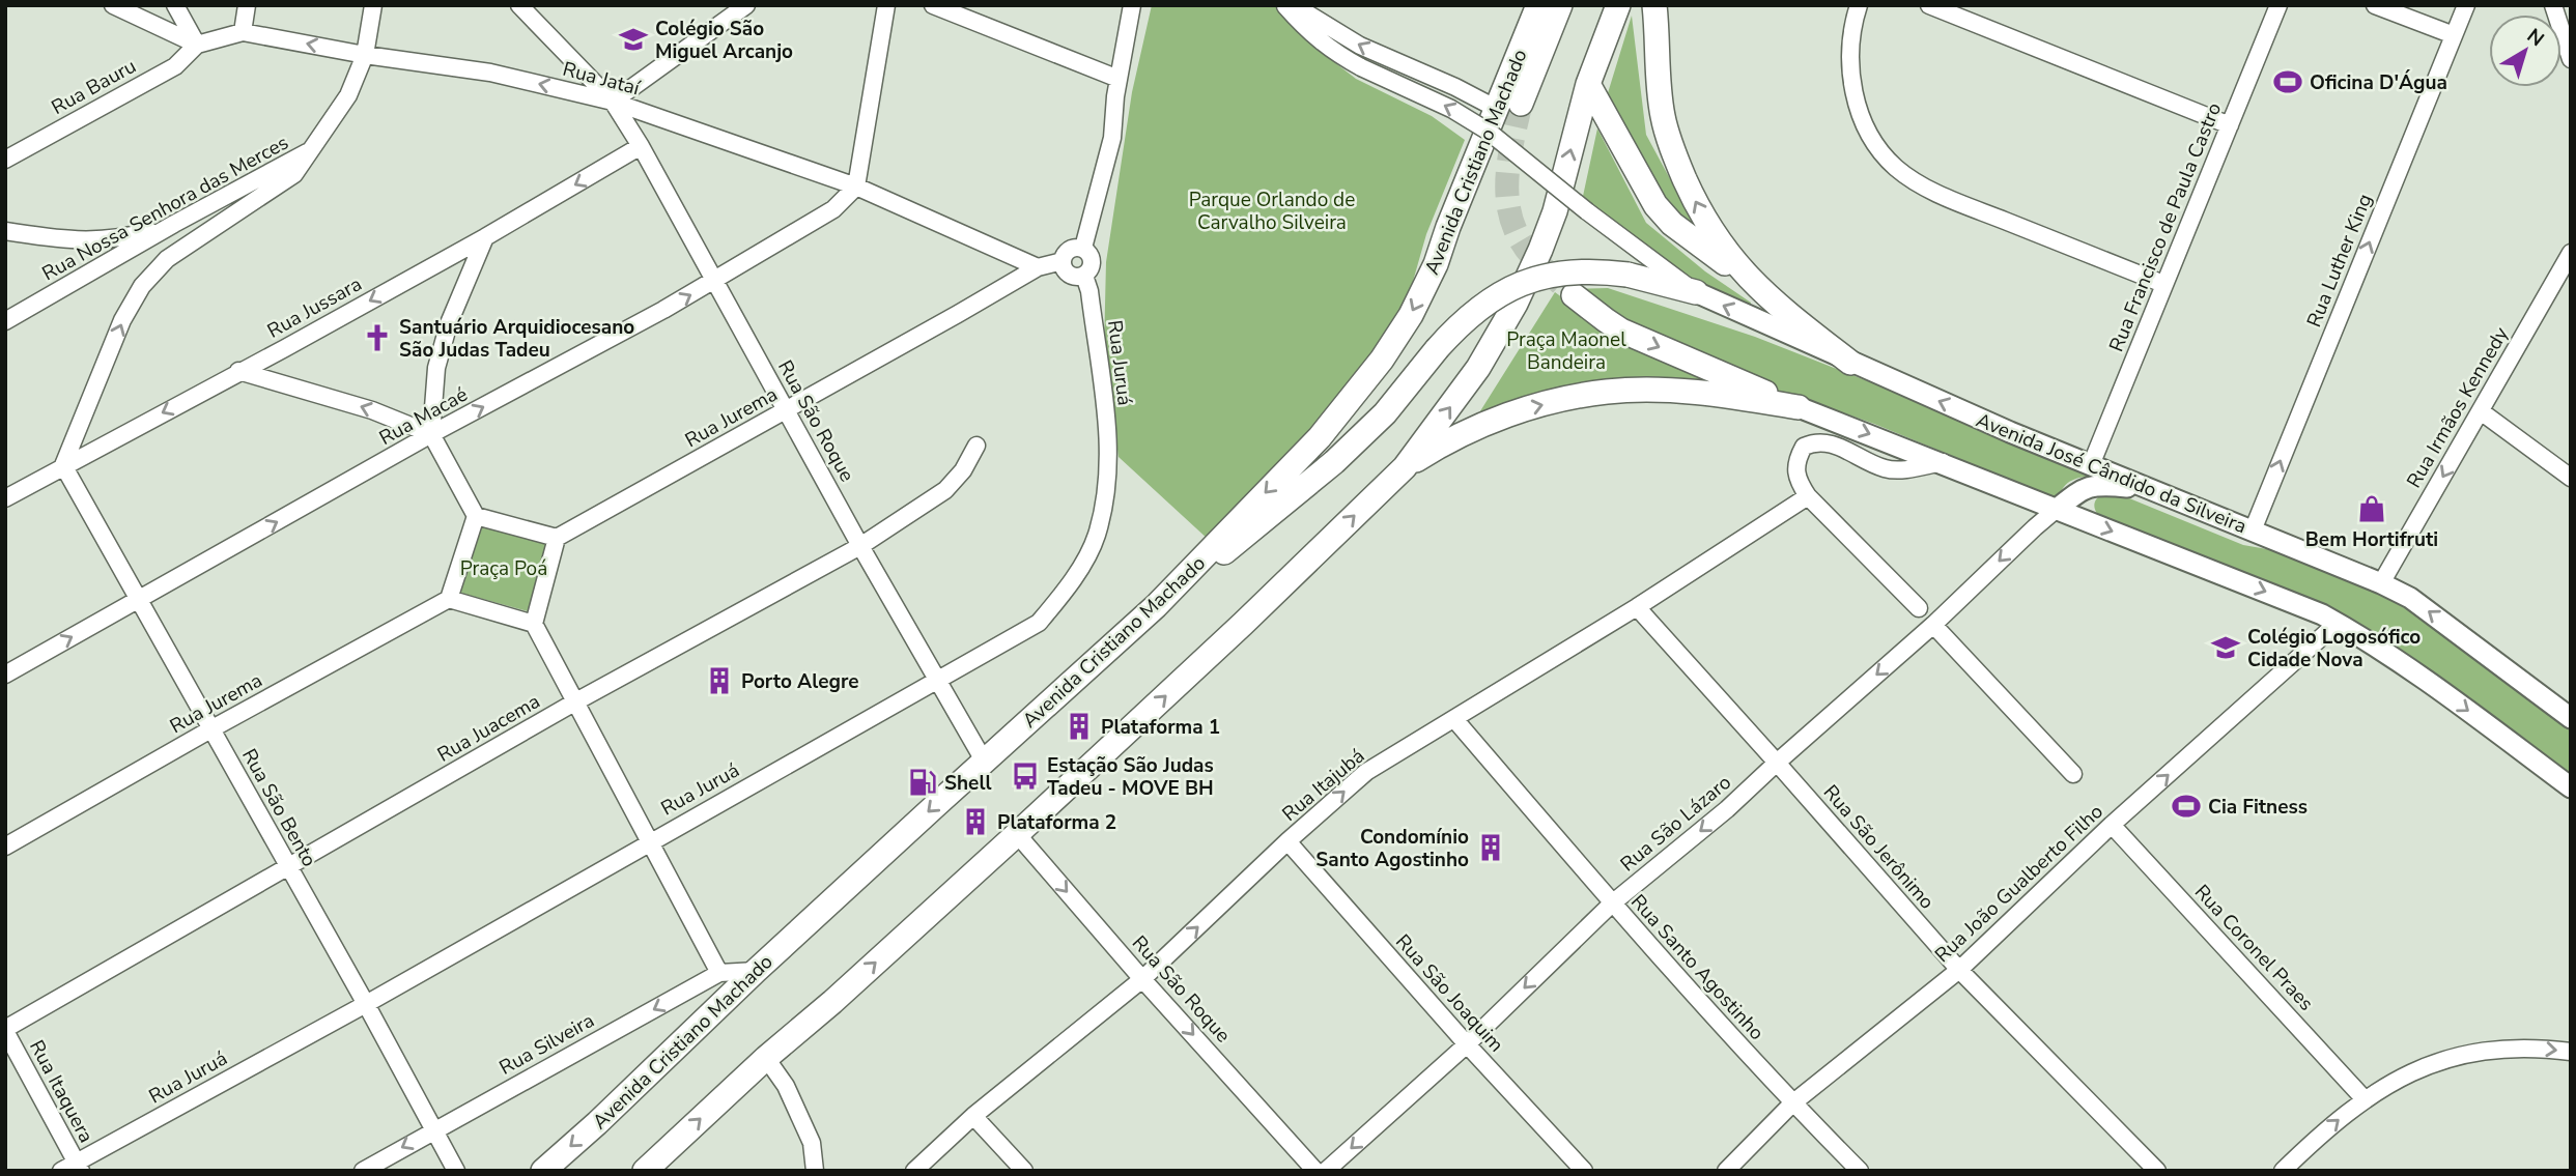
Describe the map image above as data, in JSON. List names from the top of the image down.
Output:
{
  "streets": {
    "highway": ["Avenida Cristiano Machado"],
    "main road": ["Avenida José Cândido da Silveira"],
    "street": [
      "Rua Jataí",
      "Rua Bauru",
      "Rua Nossa Senhora das Merces",
      "Rua Francisco de Paula Castro",
      "Rua Luther King",
      "Rua Jussara",
      "Rua Juruá",
      "Rua Irmãos Kennedy",
      "Rua Macaé",
      "Rua Jurema",
      "Rua São Roque",
      "Rua Juacema",
      "Rua Itajubá",
      "Rua São Bento",
      "Rua São Lázaro",
      "Rua São Jerônimo",
      "Rua João Gualberto Filho",
      "Rua Coronel Praes",
      "Rua Santo Agostinho",
      "Rua São Joaquim",
      "Rua Silveira",
      "Rua Itaquera"
    ]
  },
  "crossings": [
    ["Rua Jataí", "Rua Bauru"],
    ["Rua Jataí", "Rua Macaé"],
    ["Rua Jataí", "Rua Jurema"],
    ["Rua Jataí", "Rua São Roque"],
    ["Avenida Cristiano Machado", "Rua São Roque"],
    ["Avenida Cristiano Machado", "Rua Silveira"],
    ["Rua Francisco de Paula Castro", "Avenida José Cândido da Silveira"],
    ["Rua Luther King", "Avenida José Cândido da Silveira"],
    ["Rua Jussara", "Rua São Roque"],
    ["Rua Jussara", "Rua São Bento"],
    ["Rua Juruá", "Rua São Roque"],
    ["Rua Juruá", "Rua São Bento"],
    ["Rua Juruá", "Rua Itaquera"],
    ["Rua Irmãos Kennedy", "Avenida José Cândido da Silveira"],
    ["Rua Macaé", "Rua São Roque"],
    ["Rua Macaé", "Rua São Bento"],
    ["Rua Jurema", "Rua São Roque"],
    ["Rua Jurema", "Rua São Bento"],
    ["Rua São Roque", "Rua Juacema"],
    ["Rua São Roque", "Rua Itajubá"],
    ["Rua Juacema", "Rua São Bento"],
    ["Rua Juacema", "Rua Itaquera"],
    ["Rua Itajubá", "Rua São Jerônimo"],
    ["Rua Itajubá", "Rua Santo Agostinho"],
    ["Rua Itajubá", "Rua São Joaquim"],
    ["Rua São Bento", "Rua Silveira"],
    ["Rua São Lázaro", "Rua São Jerônimo"],
    ["Rua São Lázaro", "Rua Santo Agostinho"],
    ["Rua São Lázaro", "Rua São Joaquim"],
    ["Rua São Jerônimo", "Rua João Gualberto Filho"],
    ["Rua João Gualberto Filho", "Rua Coronel Praes"],
    ["Rua João Gualberto Filho", "Rua Santo Agostinho"]
  ],
  "one_way": [
    "Rua Jataí",
    "Rua Luther King",
    "Rua Jussara",
    "Rua Irmãos Kennedy",
    "Rua Macaé",
    "Rua São Roque",
    "Avenida José Cândido da Silveira",
    "Rua Itajubá",
    "Rua São Lázaro",
    "Rua João Gualberto Filho",
    "Rua Silveira"
  ],
  "parks": ["Parque Orlando de Carvalho Silveira", "Praça Maonel Bandeira", "Praça Poá"],
  "places": {
    "school or university": ["Colégio São Miguel Arcanjo", "Colégio Logosófico Cidade Nova"],
    "sports": ["Oficina D'Água", "Cia Fitness"],
    "church": ["Santuário Arquidiocesano São Judas Tadeu"],
    "shop": ["Bem Hortifruti"],
    "building": [
      "Porto Alegre",
      "Plataforma 1",
      "Plataforma 2",
      "Condomínio Santo Agostinho"
    ],
    "bus stop": ["Estação São Judas Tadeu - MOVE BH"],
    "fuel station": ["Shell"]
  },
  "north": "top right"
}
